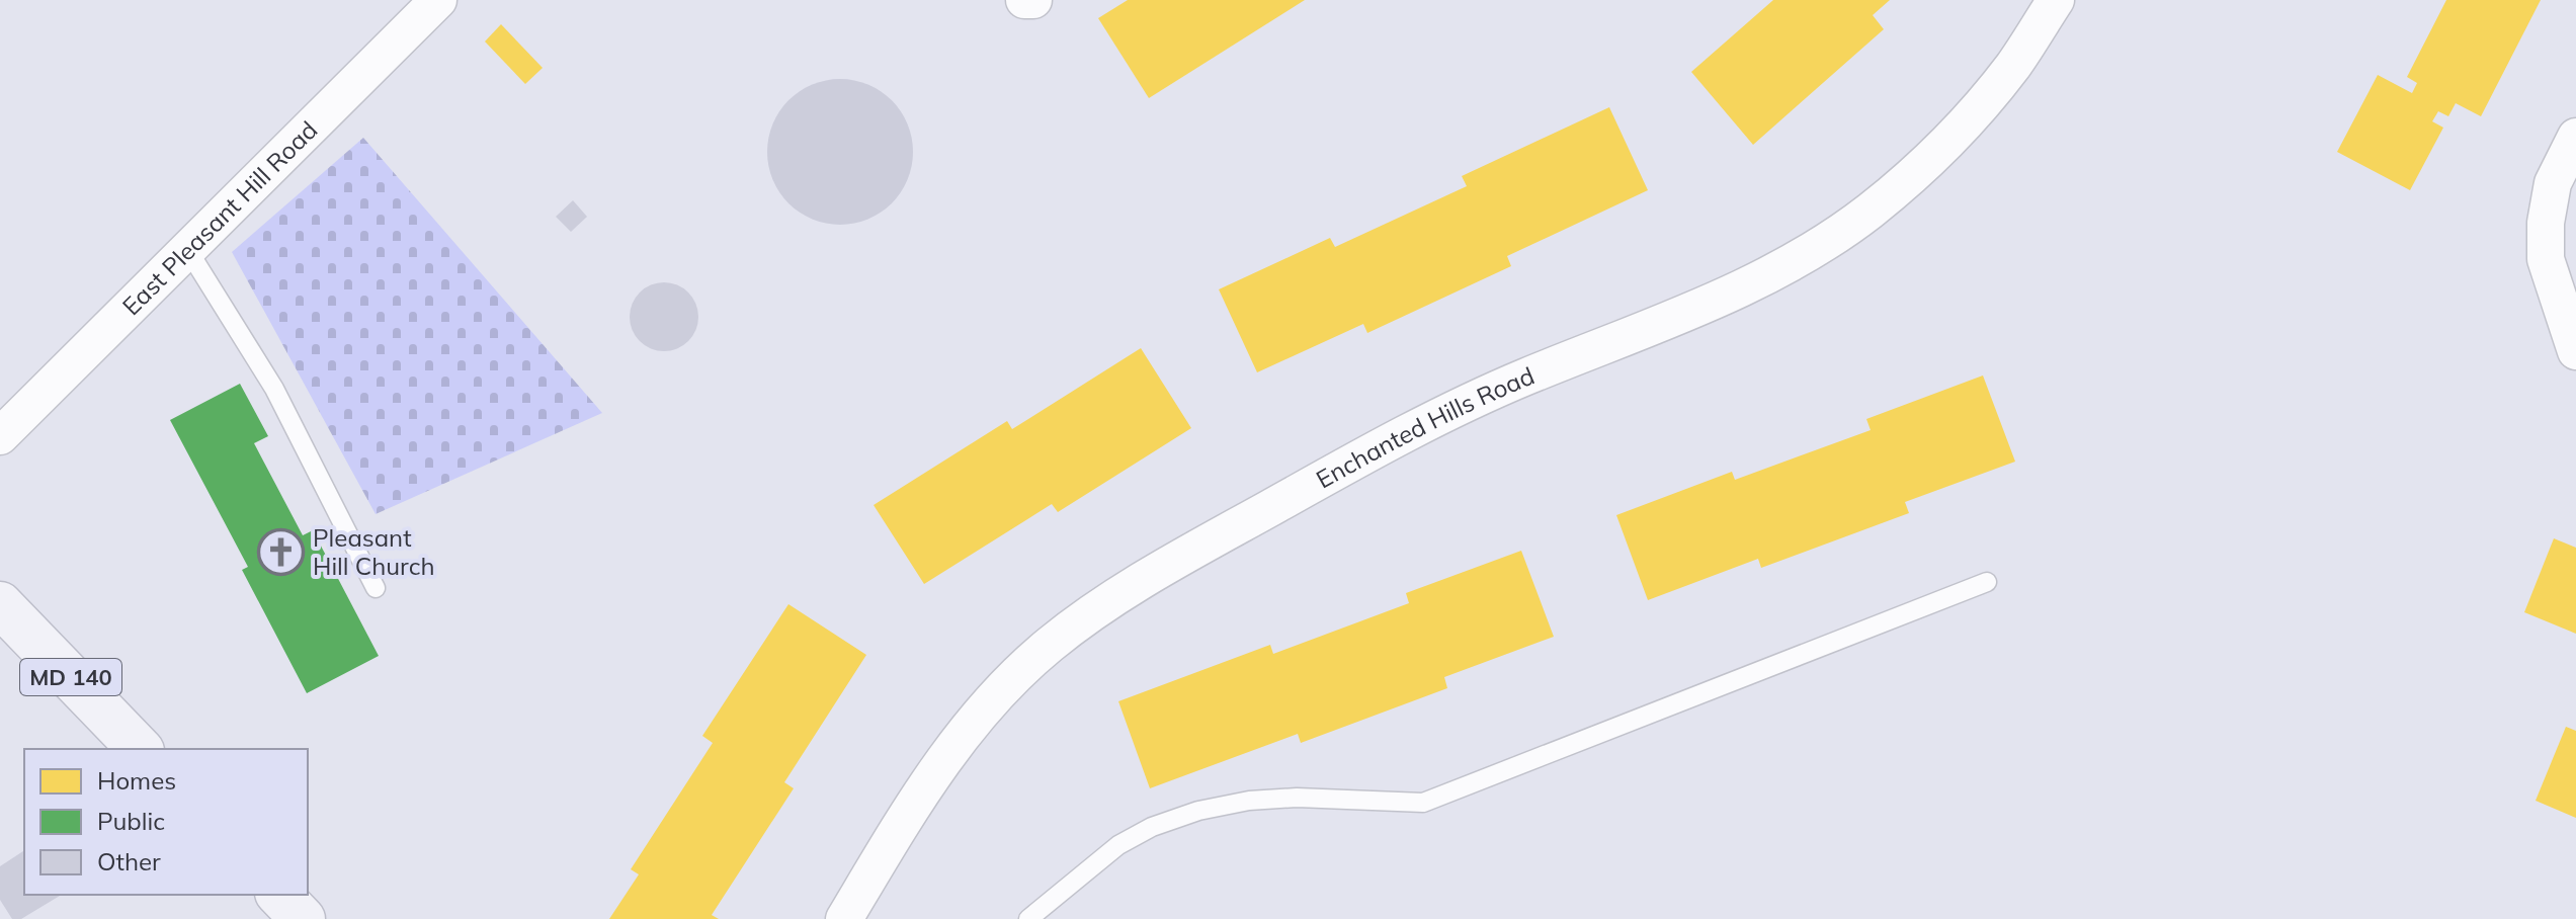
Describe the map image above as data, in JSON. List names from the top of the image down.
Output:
{
  "streets": {
    "main road": ["MD 140"],
    "street": ["East Pleasant Hill Road", "Enchanted Hills Road"]
  },
  "places": {
    "church": ["Pleasant Hill Church"]
  },
  "legend": ["Homes", "Public", "Other"]
}
